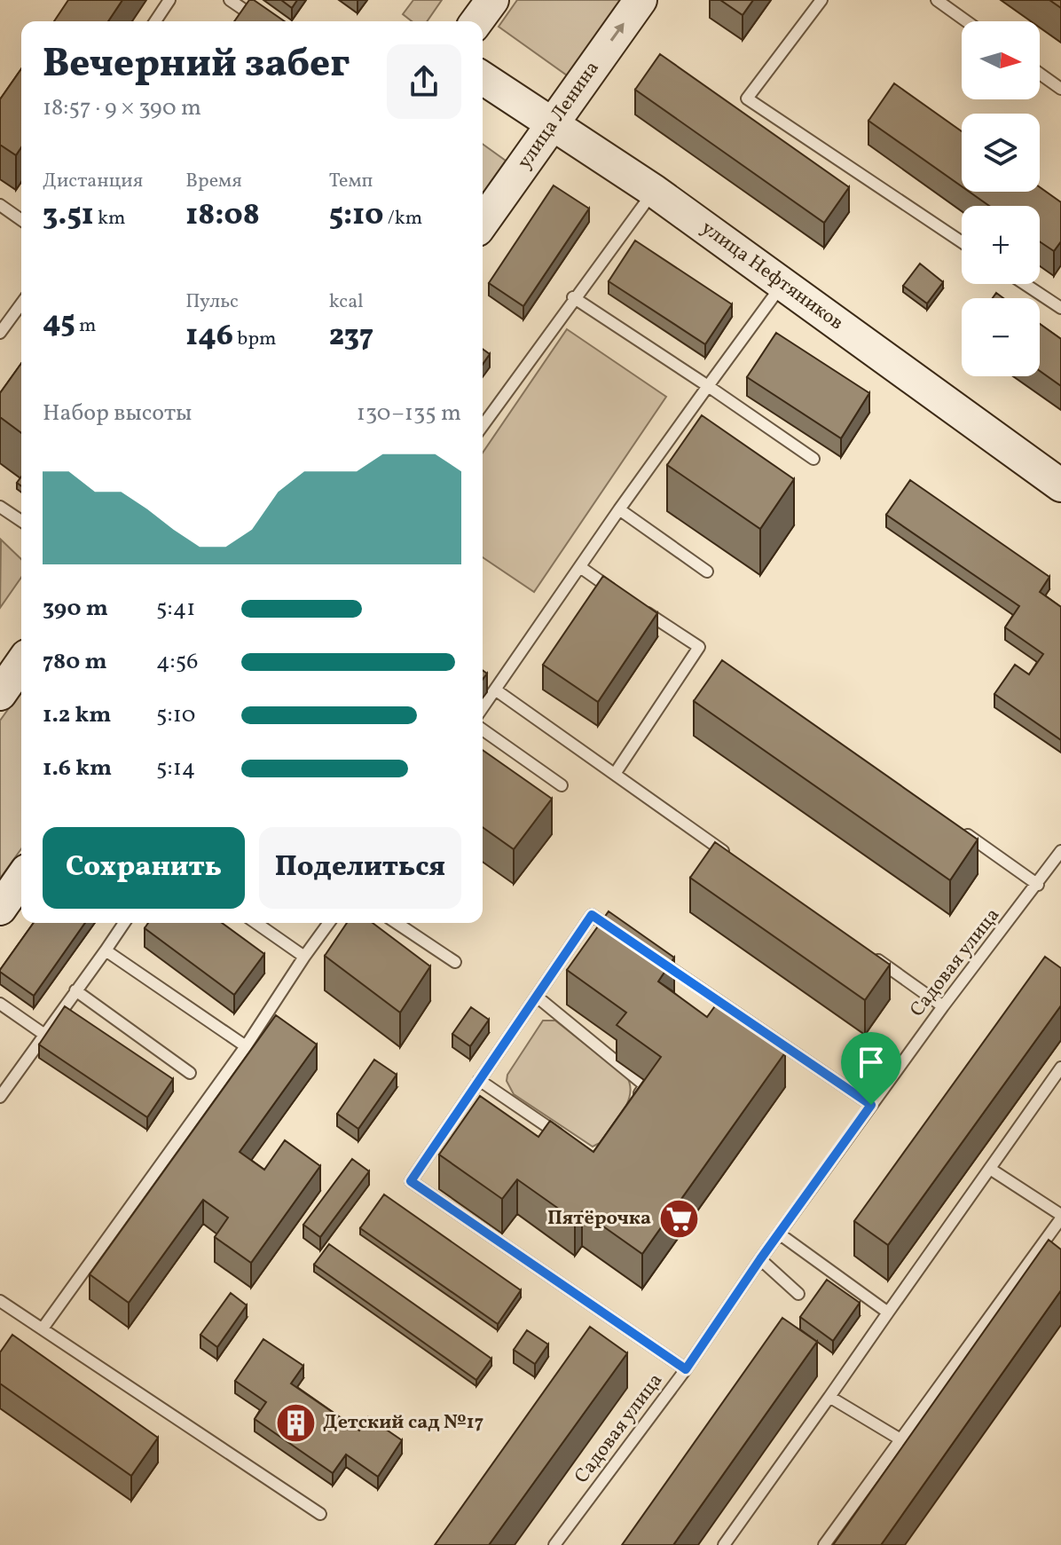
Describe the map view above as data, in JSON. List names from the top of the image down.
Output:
{
  "streets": {
    "main road": ["улица Ленина", "улица Нефтяников"],
    "lane": ["Садовая улица"]
  },
  "crossings": [
    ["улица Ленина", "улица Нефтяников"]
  ],
  "one_way": ["улица Ленина"],
  "places": {
    "supermarket": ["Пятёрочка"],
    "building": ["Детский сад №17"]
  },
  "north": "right",
  "page": {
    "map_buttons": ["+", "−"],
    "heading": ["Вечерний забег", "18:57 · 9 × 390 m"],
    "stats": [
      ["Дистанция", "3.51 km"],
      ["Время", "18:08"],
      ["Темп", "5:10 /km"],
      ["45 m"],
      ["Пульс", "146 bpm"],
      ["kcal", "237"]
    ],
    "chart": ["Набор высоты", "130–135 m"],
    "list": [
      {
        "name": "390 m",
        "note": "5:41"
      },
      {
        "name": "780 m",
        "note": "4:56"
      },
      {
        "name": "1.2 km",
        "note": "5:10"
      },
      {
        "name": "1.6 km",
        "note": "5:14"
      }
    ],
    "buttons": ["Сохранить", "Поделиться"]
  }
}
